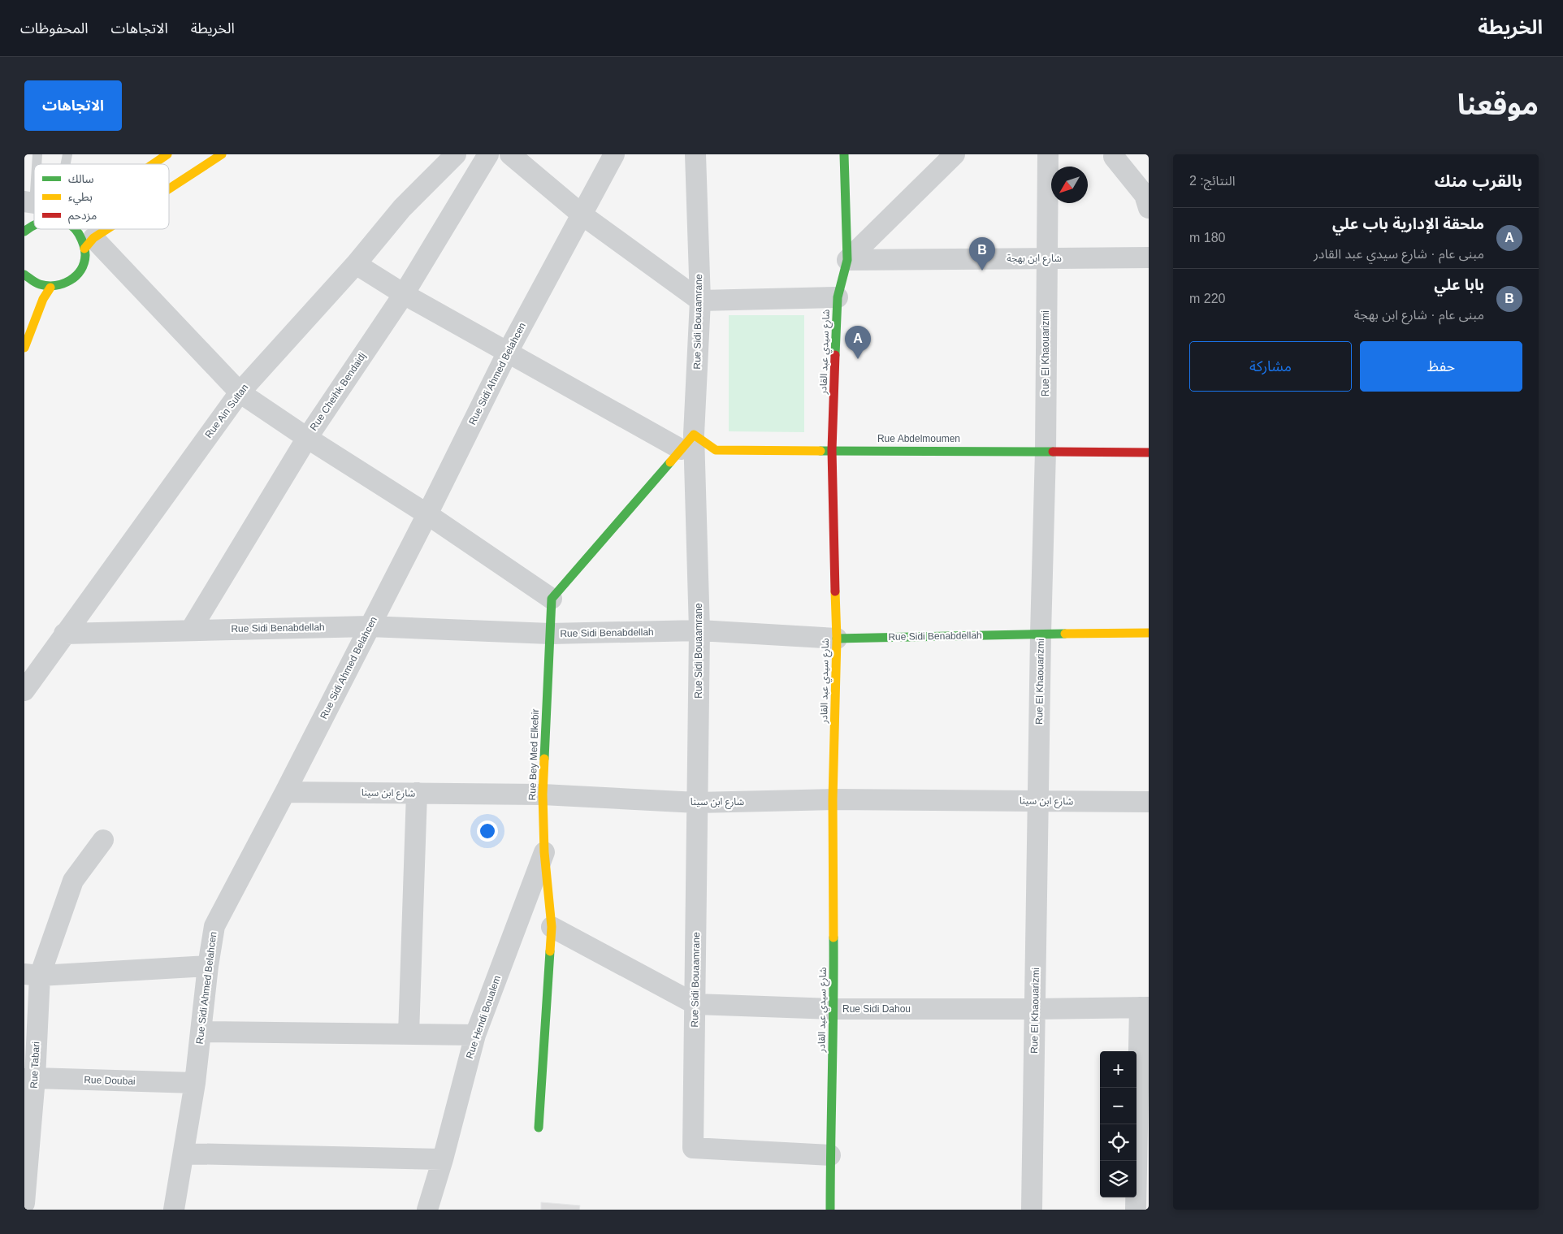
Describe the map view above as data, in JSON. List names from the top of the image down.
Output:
{
  "streets": {
    "street": [
      "شارع ابن بهجة",
      "Rue Sidi Bouaamrane",
      "شارع سيدي عبد القادر",
      "Rue El Khaouarizmi",
      "Rue Sidi Ahmed Belahcen",
      "Rue Cheihk Bendaidj",
      "Rue Ain Sultan",
      "Rue Abdelmoumen",
      "Rue Sidi Benabdellah",
      "Rue Bey Med Elkebir",
      "شارع ابن سينا",
      "Rue Sidi Dahou",
      "Rue Hendi Boualem",
      "Rue Tabari",
      "Rue Doubai"
    ]
  },
  "crossings": [
    ["شارع ابن بهجة", "شارع سيدي عبد القادر"],
    ["شارع ابن بهجة", "Rue El Khaouarizmi"],
    ["Rue Sidi Bouaamrane", "شارع سيدي عبد القادر"],
    ["Rue Sidi Bouaamrane", "Rue Sidi Benabdellah"],
    ["Rue Sidi Bouaamrane", "شارع ابن سينا"],
    ["Rue Sidi Bouaamrane", "Rue Sidi Dahou"],
    ["شارع سيدي عبد القادر", "Rue Abdelmoumen"],
    ["شارع سيدي عبد القادر", "Rue Sidi Benabdellah"],
    ["شارع سيدي عبد القادر", "شارع ابن سينا"],
    ["شارع سيدي عبد القادر", "Rue Sidi Dahou"],
    ["Rue El Khaouarizmi", "Rue Abdelmoumen"],
    ["Rue El Khaouarizmi", "Rue Sidi Benabdellah"],
    ["Rue El Khaouarizmi", "شارع ابن سينا"],
    ["Rue El Khaouarizmi", "Rue Sidi Dahou"],
    ["Rue Sidi Ahmed Belahcen", "Rue Sidi Benabdellah"],
    ["Rue Sidi Ahmed Belahcen", "شارع ابن سينا"],
    ["Rue Sidi Ahmed Belahcen", "Rue Doubai"],
    ["Rue Cheihk Bendaidj", "Rue Sidi Benabdellah"],
    ["Rue Ain Sultan", "Rue Sidi Benabdellah"],
    ["Rue Sidi Benabdellah", "Rue Bey Med Elkebir"],
    ["Rue Bey Med Elkebir", "شارع ابن سينا"],
    ["Rue Bey Med Elkebir", "Rue Sidi Dahou"],
    ["Rue Bey Med Elkebir", "Rue Hendi Boualem"],
    ["Rue Tabari", "Rue Doubai"]
  ],
  "legend": ["سالك", "بطيء", "مزدحم"],
  "north": "bottom left",
  "page": {
    "header": "الخريطة",
    "nav": ["الخريطة", "الاتجاهات", "المحفوظات"],
    "title": "موقعنا",
    "buttons": [
      "الاتجاهات",
      ["حفظ", "مشاركة"]
    ],
    "heading": ["بالقرب منك", "النتائج: 2"],
    "list": [
      {
        "mark": "A",
        "name": "ملحقة الإدارية باب علي",
        "note": "مبنى عام · شارع سيدي عبد القادر",
        "value": "180 m"
      },
      {
        "mark": "B",
        "name": "بابا علي",
        "note": "مبنى عام · شارع ابن بهجة",
        "value": "220 m"
      }
    ],
    "pins": ["B", "A"],
    "map_buttons": ["+", "−"]
  }
}
